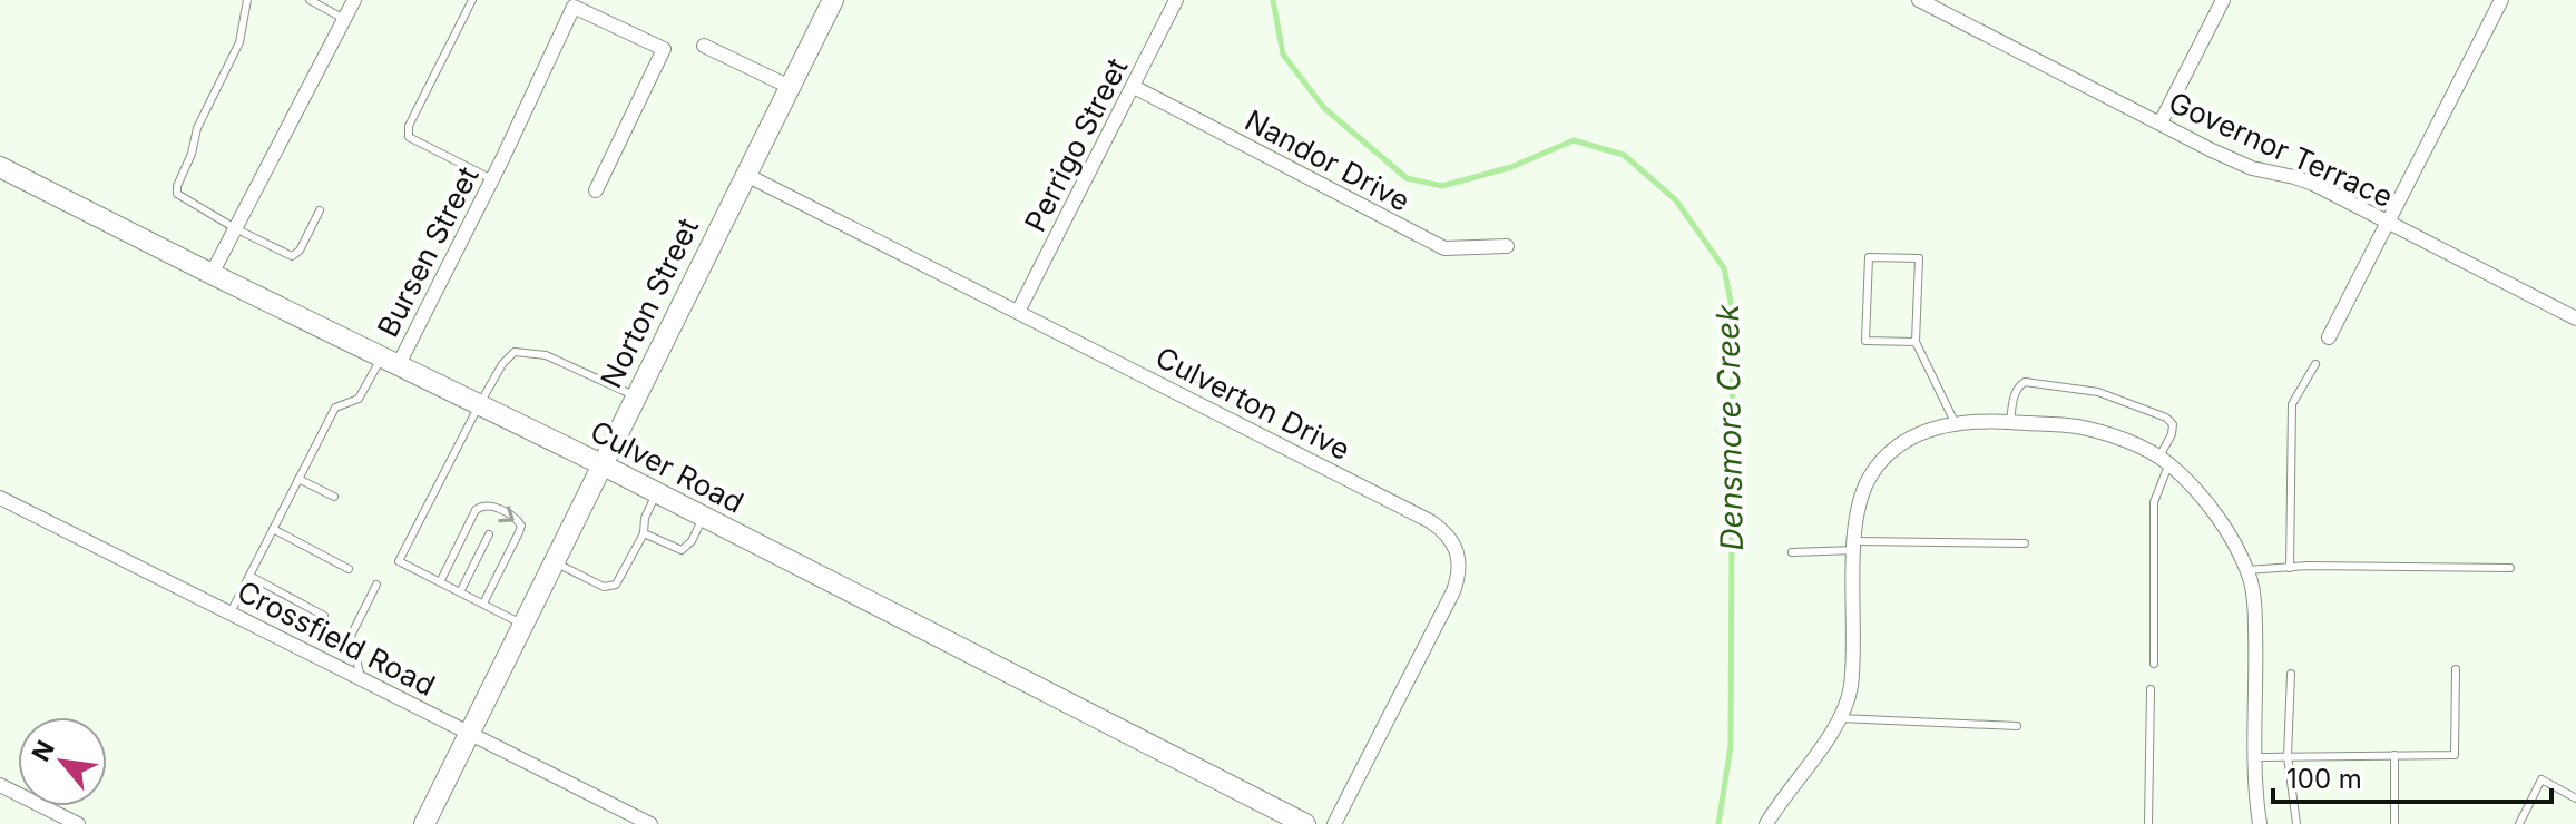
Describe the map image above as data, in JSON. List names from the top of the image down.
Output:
{
  "streets": {
    "main road": ["Norton Street", "Culver Road"],
    "street": [
      "Perrigo Street",
      "Governor Terrace",
      "Nandor Drive",
      "Bursen Street",
      "Culverton Drive",
      "Crossfield Road"
    ]
  },
  "crossings": [
    ["Perrigo Street", "Nandor Drive"],
    ["Perrigo Street", "Culverton Drive"],
    ["Bursen Street", "Culver Road"],
    ["Norton Street", "Culverton Drive"],
    ["Norton Street", "Culver Road"],
    ["Norton Street", "Crossfield Road"]
  ],
  "water": ["Densmore Creek"],
  "scale_bar": "100 m",
  "north": "top left"
}
